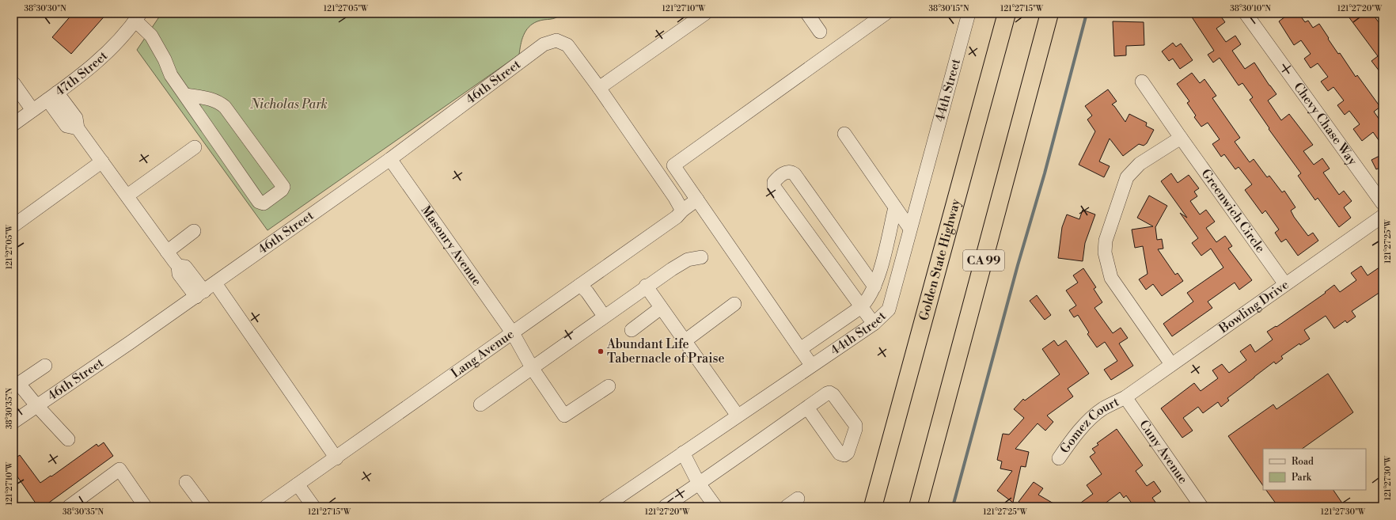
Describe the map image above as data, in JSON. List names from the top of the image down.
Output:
{
  "streets": {
    "highway": ["Golden State Highway", "CA 99"],
    "street": [
      "47th Street",
      "46th Street",
      "44th Street",
      "Chevy Chase Way",
      "Greenwich Circle",
      "Masonry Avenue",
      "Bowling Drive",
      "Lang Avenue",
      "Gomez Court",
      "Cuny Avenue"
    ]
  },
  "crossings": [
    ["46th Street", "Masonry Avenue"],
    ["Greenwich Circle", "Bowling Drive"],
    ["Masonry Avenue", "Lang Avenue"],
    ["Bowling Drive", "Gomez Court"],
    ["Bowling Drive", "Cuny Avenue"],
    ["Gomez Court", "Cuny Avenue"]
  ],
  "parks": ["Nicholas Park"],
  "places": ["Abundant Life Tabernacle of Praise"],
  "legend": ["Road", "Park"],
  "coordinates": [
    "38°30'30\"N",
    "121°27'05\"W",
    "121°27'10\"W",
    "38°30'15\"N",
    "121°27'15\"W",
    "38°30'10\"N",
    "121°27'20\"W",
    "121°27'25\"W",
    "38°30'35\"N",
    "121°27'30\"W"
  ]
}
